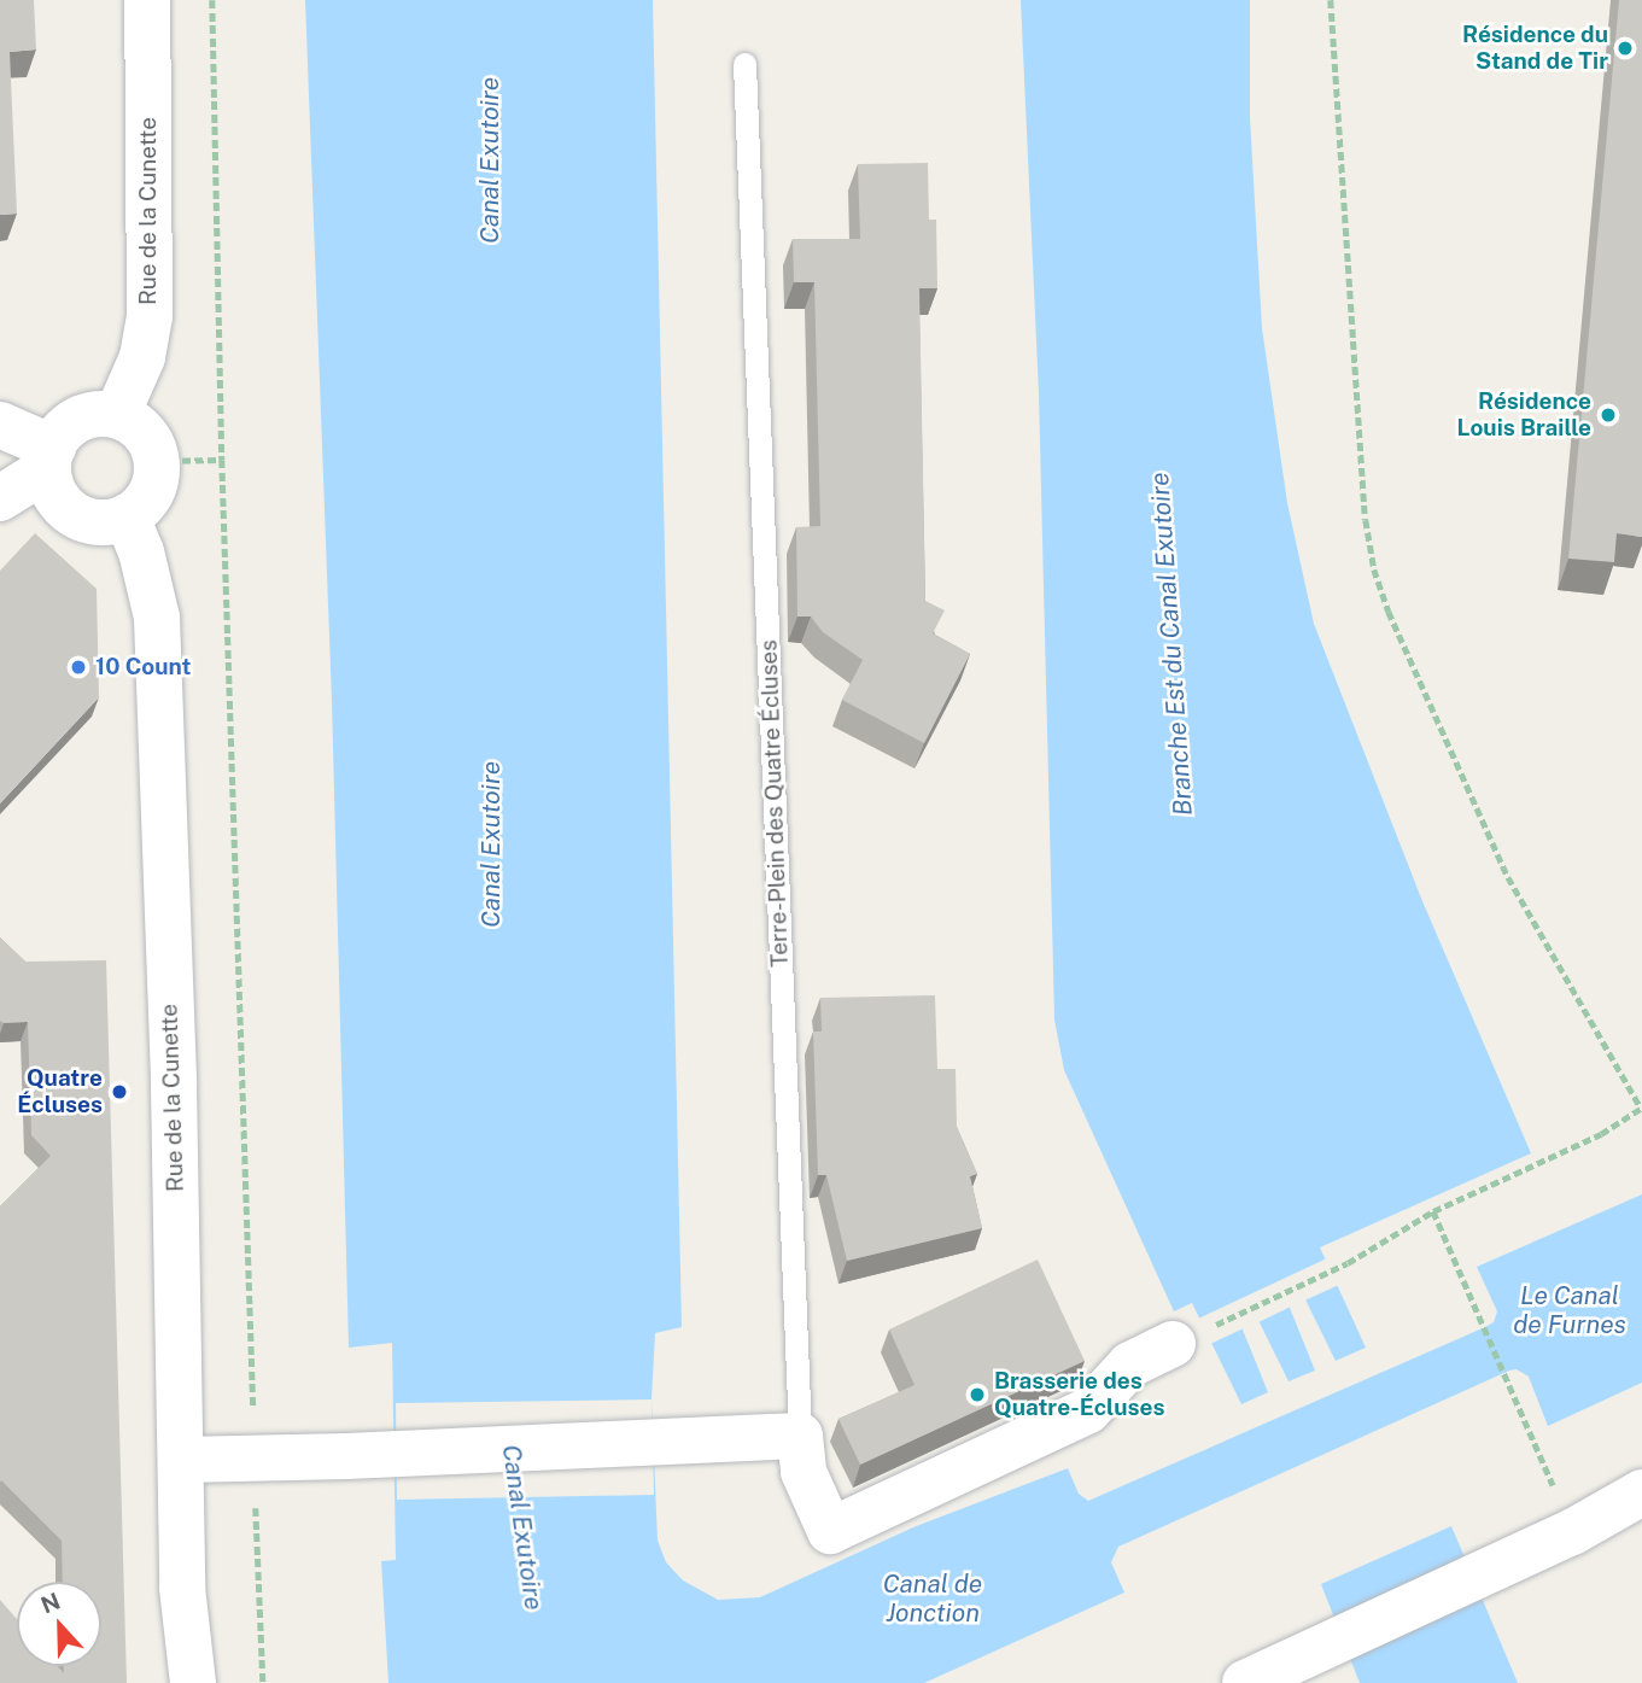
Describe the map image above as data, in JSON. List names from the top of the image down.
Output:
{
  "streets": {
    "main road": ["Rue de la Cunette"],
    "lane": ["Terre-Plein des Quatre Écluses"]
  },
  "water": [
    "Canal Exutoire",
    "Branche Est du Canal Exutoire",
    "Le Canal de Furnes",
    "Canal de Jonction"
  ],
  "places": [
    "Résidence du Stand de Tir",
    "Résidence Louis Braille",
    "10 Count",
    "Quatre Écluses",
    "Brasserie des Quatre-Écluses"
  ],
  "north": "top"
}
